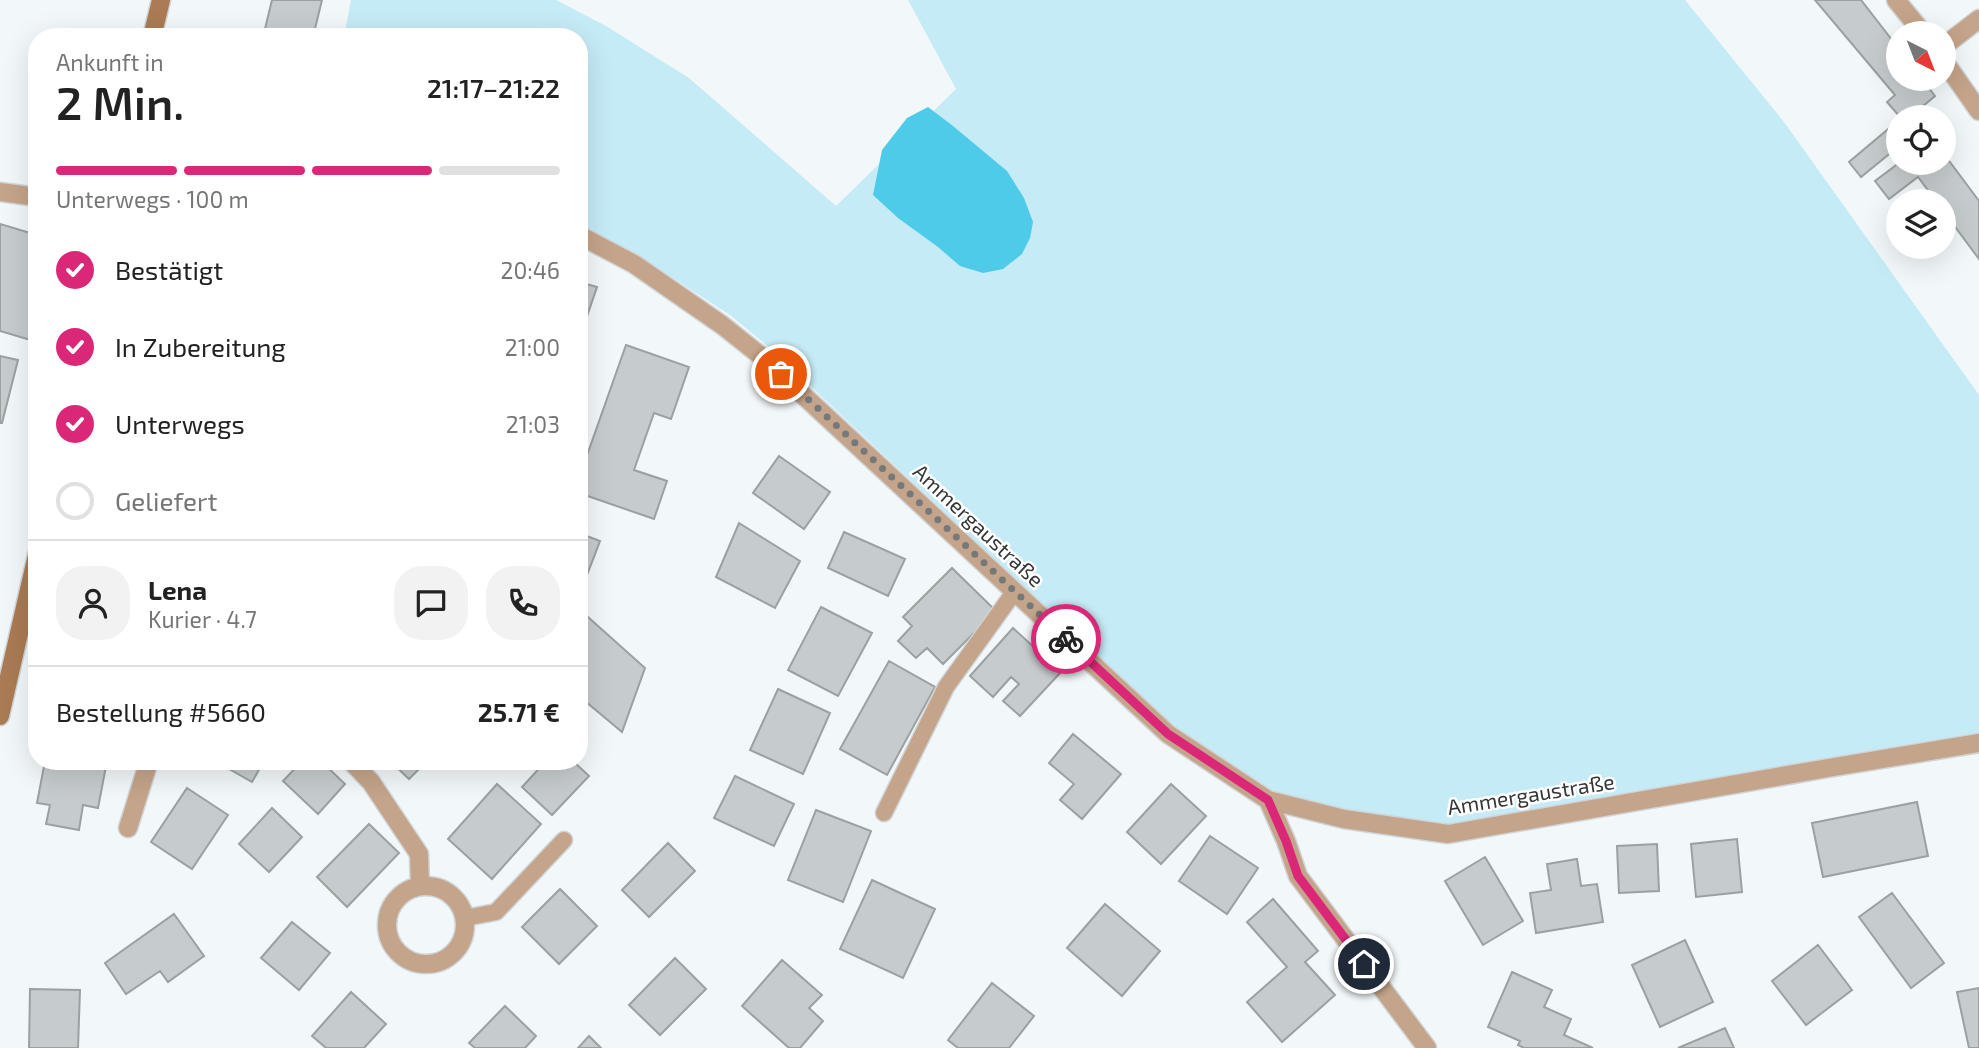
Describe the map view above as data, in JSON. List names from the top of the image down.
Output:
{
  "streets": {
    "street": ["Ammergaustraße"]
  },
  "north": "bottom right",
  "page": {
    "heading": ["2 Min.", "Ankunft in", "21:17–21:22"],
    "panel": [
      "Lena",
      "Kurier · 4.7",
      "Bestellung #5660",
      "25.71 €"
    ],
    "bar": "Unterwegs · 100 m",
    "list": [
      ["Bestätigt", "20:46"],
      ["In Zubereitung", "21:00"],
      ["Unterwegs", "21:03"],
      "Geliefert"
    ]
  }
}
